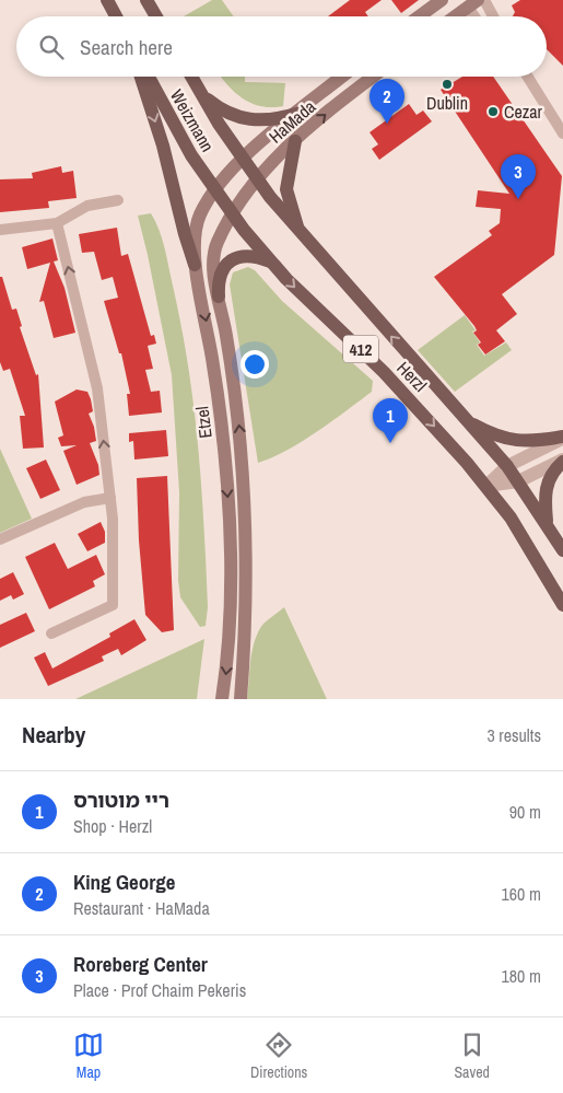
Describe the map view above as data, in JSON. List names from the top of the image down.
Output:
{
  "streets": {
    "main road": [
      "Weizmann",
      "HaMada",
      "412",
      "Herzl",
      "Etzel"
    ]
  },
  "crossings": [
    ["Weizmann", "HaMada"],
    ["Weizmann", "Herzl"],
    ["Weizmann", "Etzel"],
    ["HaMada", "Herzl"],
    ["HaMada", "Etzel"],
    ["Herzl", "Etzel"]
  ],
  "places": ["Dublin", "Cezar"],
  "page": {
    "search": "Search here",
    "pins": ["2", "3", "1"],
    "heading": ["Nearby", "3 results"],
    "list": [
      {
        "mark": "1",
        "name": "ריי מוטורס",
        "note": "Shop · Herzl",
        "value": "90 m"
      },
      {
        "mark": "2",
        "name": "King George",
        "note": "Restaurant · HaMada",
        "value": "160 m"
      },
      {
        "mark": "3",
        "name": "Roreberg Center",
        "note": "Place · Prof Chaim Pekeris",
        "value": "180 m"
      }
    ],
    "nav": ["Map", "Directions", "Saved"]
  }
}
